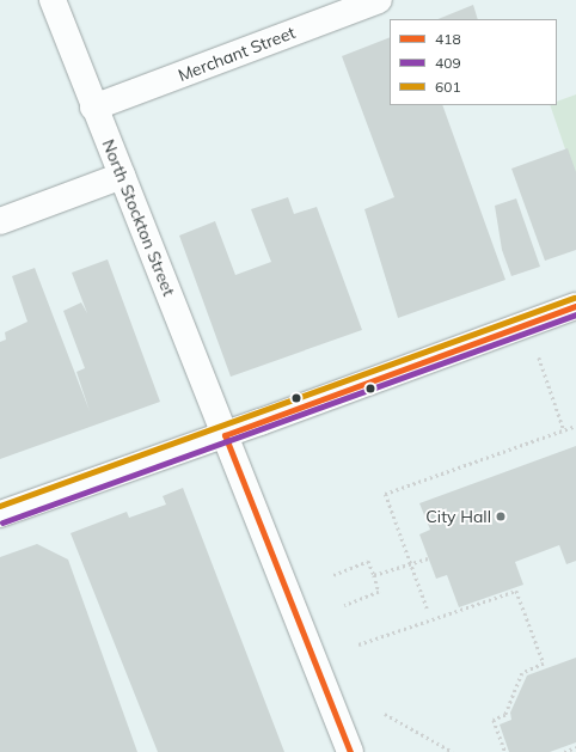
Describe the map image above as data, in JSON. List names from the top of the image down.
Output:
{
  "streets": {
    "street": ["Merchant Street", "North Stockton Street"]
  },
  "crossings": [
    ["Merchant Street", "North Stockton Street"]
  ],
  "places": ["City Hall"],
  "lines": ["transit line 601", "transit line 418", "transit line 409"],
  "legend": ["418", "409", "601"]
}
